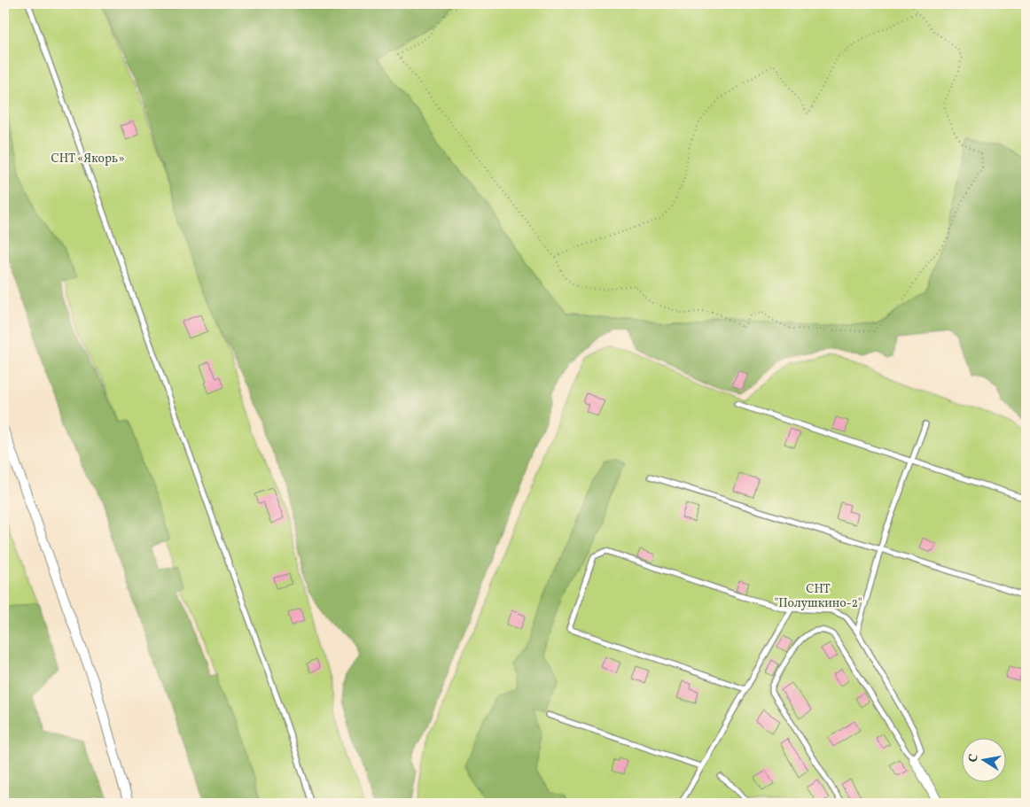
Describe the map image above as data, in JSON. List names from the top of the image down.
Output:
{
  "parks": ["СНТ «Якорь»", "СНТ \"Полушкино-2\""],
  "north": "left"
}
